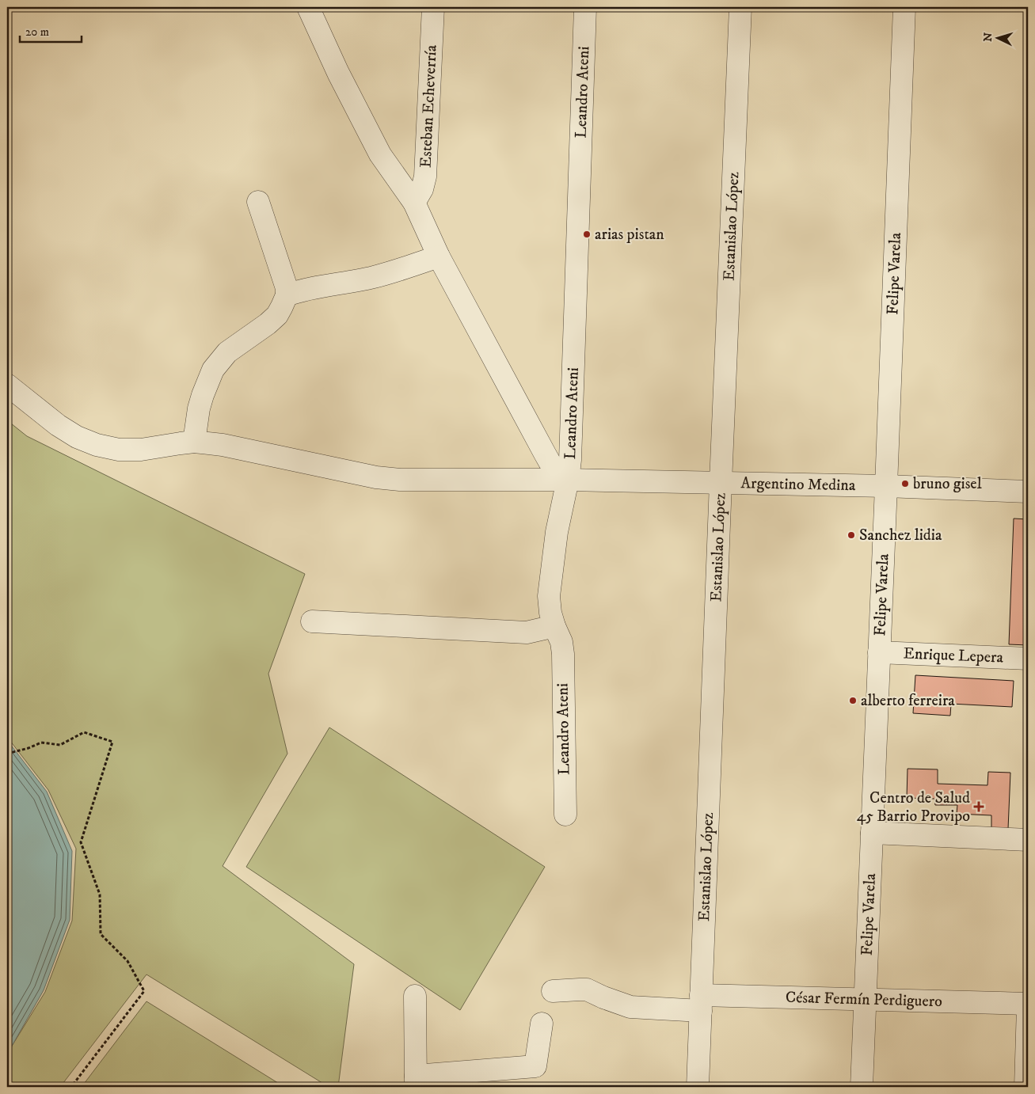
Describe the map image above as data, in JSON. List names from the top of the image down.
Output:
{
  "streets": {
    "street": [
      "Leandro Ateni",
      "Esteban Echeverría",
      "Estanislao López",
      "Felipe Varela",
      "Argentino Medina",
      "Enrique Lepera",
      "César Fermín Perdiguero"
    ]
  },
  "crossings": [
    ["Leandro Ateni", "Argentino Medina"],
    ["Estanislao López", "Argentino Medina"],
    ["Estanislao López", "César Fermín Perdiguero"],
    ["Felipe Varela", "Argentino Medina"],
    ["Felipe Varela", "Enrique Lepera"],
    ["Felipe Varela", "César Fermín Perdiguero"]
  ],
  "places": {
    "other": [
      "arias pistan",
      "bruno gisel",
      "Sanchez lidia",
      "alberto ferreira"
    ],
    "health": ["Centro de Salud 45 Barrio Provipo"]
  },
  "scale_bar": "20 m",
  "north": "left"
}
